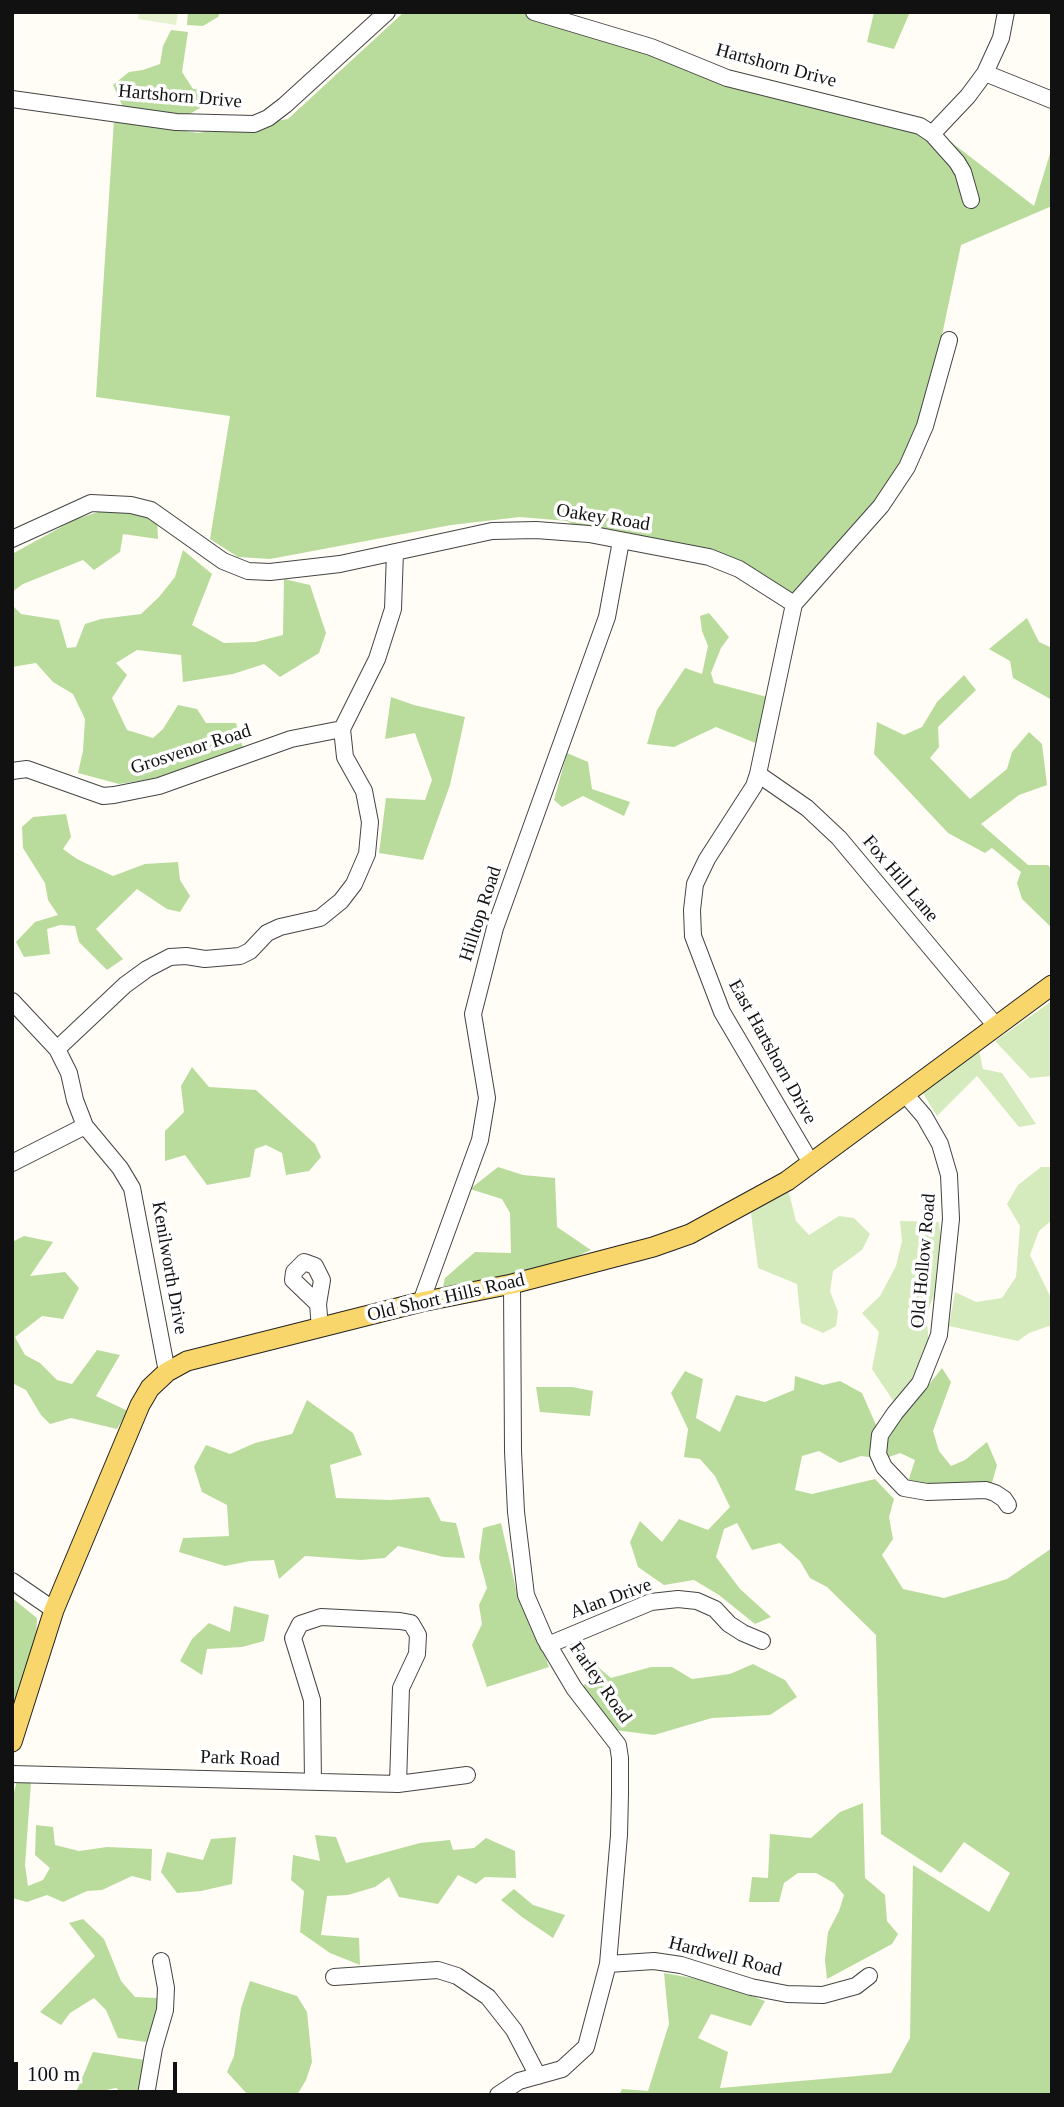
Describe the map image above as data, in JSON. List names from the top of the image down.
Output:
{
  "streets": {
    "main road": ["Old Short Hills Road"],
    "street": [
      "Hartshorn Drive",
      "Oakey Road",
      "Grosvenor Road",
      "Fox Hill Lane",
      "Hilltop Road",
      "East Hartshorn Drive",
      "Old Hollow Road",
      "Kenilworth Drive",
      "Alan Drive",
      "Farley Road",
      "Park Road",
      "Hardwell Road"
    ]
  },
  "crossings": [
    ["Oakey Road", "Hilltop Road"],
    ["Oakey Road", "East Hartshorn Drive"],
    ["Fox Hill Lane", "East Hartshorn Drive"],
    ["Fox Hill Lane", "Old Short Hills Road"],
    ["Hilltop Road", "Old Short Hills Road"],
    ["East Hartshorn Drive", "Old Short Hills Road"],
    ["Old Hollow Road", "Old Short Hills Road"],
    ["Kenilworth Drive", "Old Short Hills Road"],
    ["Old Short Hills Road", "Farley Road"],
    ["Alan Drive", "Farley Road"],
    ["Farley Road", "Hardwell Road"]
  ],
  "scale_bar": "100 m"
}
